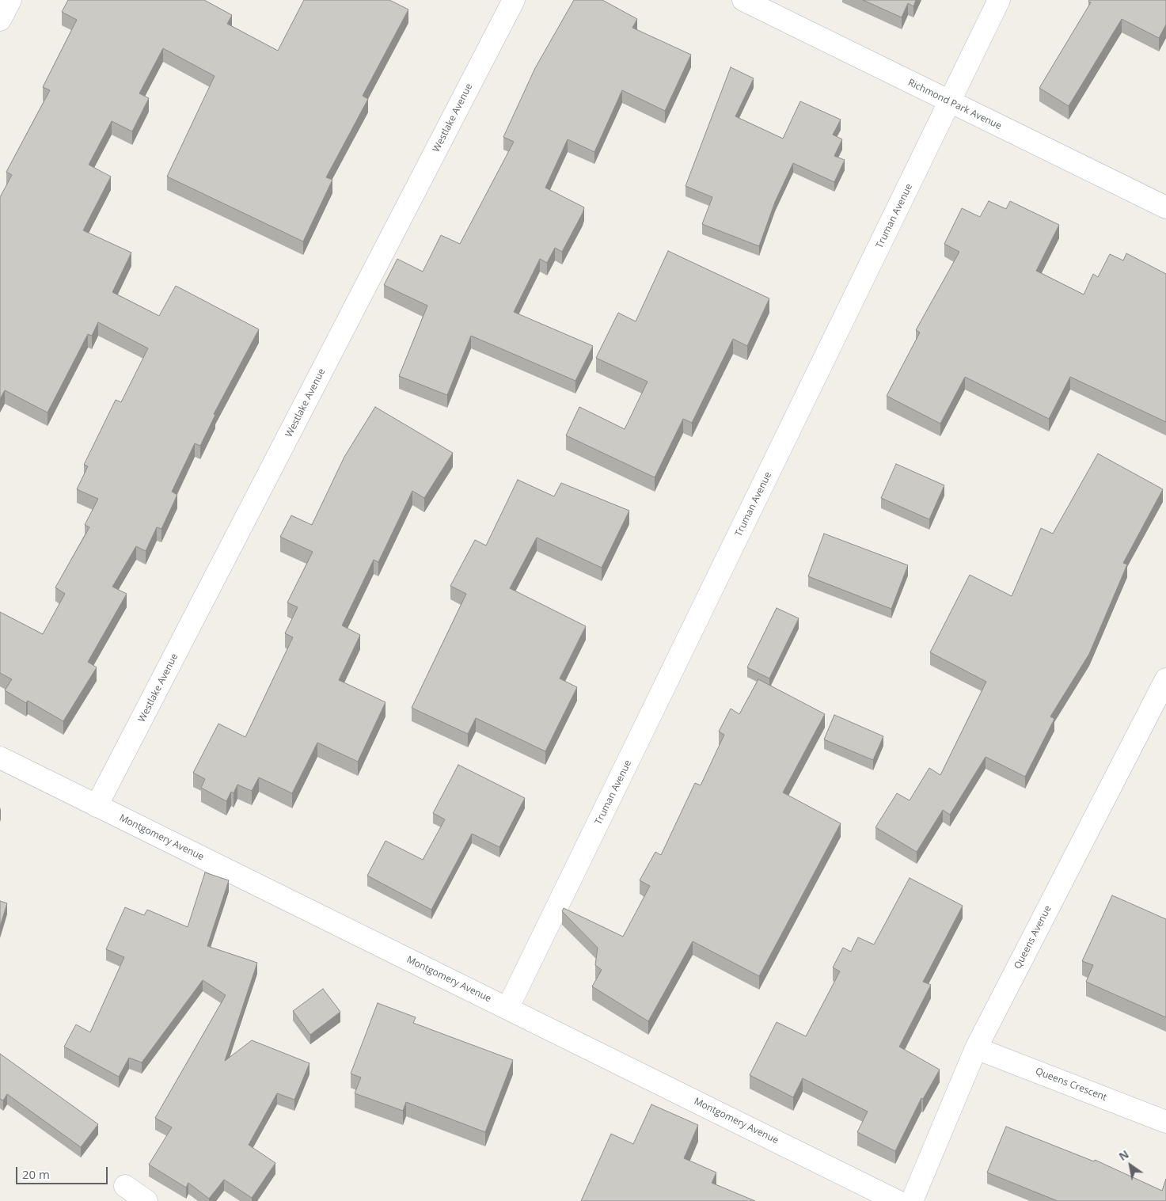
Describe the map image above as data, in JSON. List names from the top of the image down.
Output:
{
  "streets": {
    "street": [
      "Richmond Park Avenue",
      "Westlake Avenue",
      "Truman Avenue",
      "Montgomery Avenue",
      "Queens Avenue",
      "Queens Crescent"
    ]
  },
  "crossings": [
    ["Richmond Park Avenue", "Truman Avenue"],
    ["Westlake Avenue", "Montgomery Avenue"],
    ["Truman Avenue", "Montgomery Avenue"],
    ["Queens Avenue", "Queens Crescent"]
  ],
  "scale_bar": "20 m",
  "north": "top left"
}
